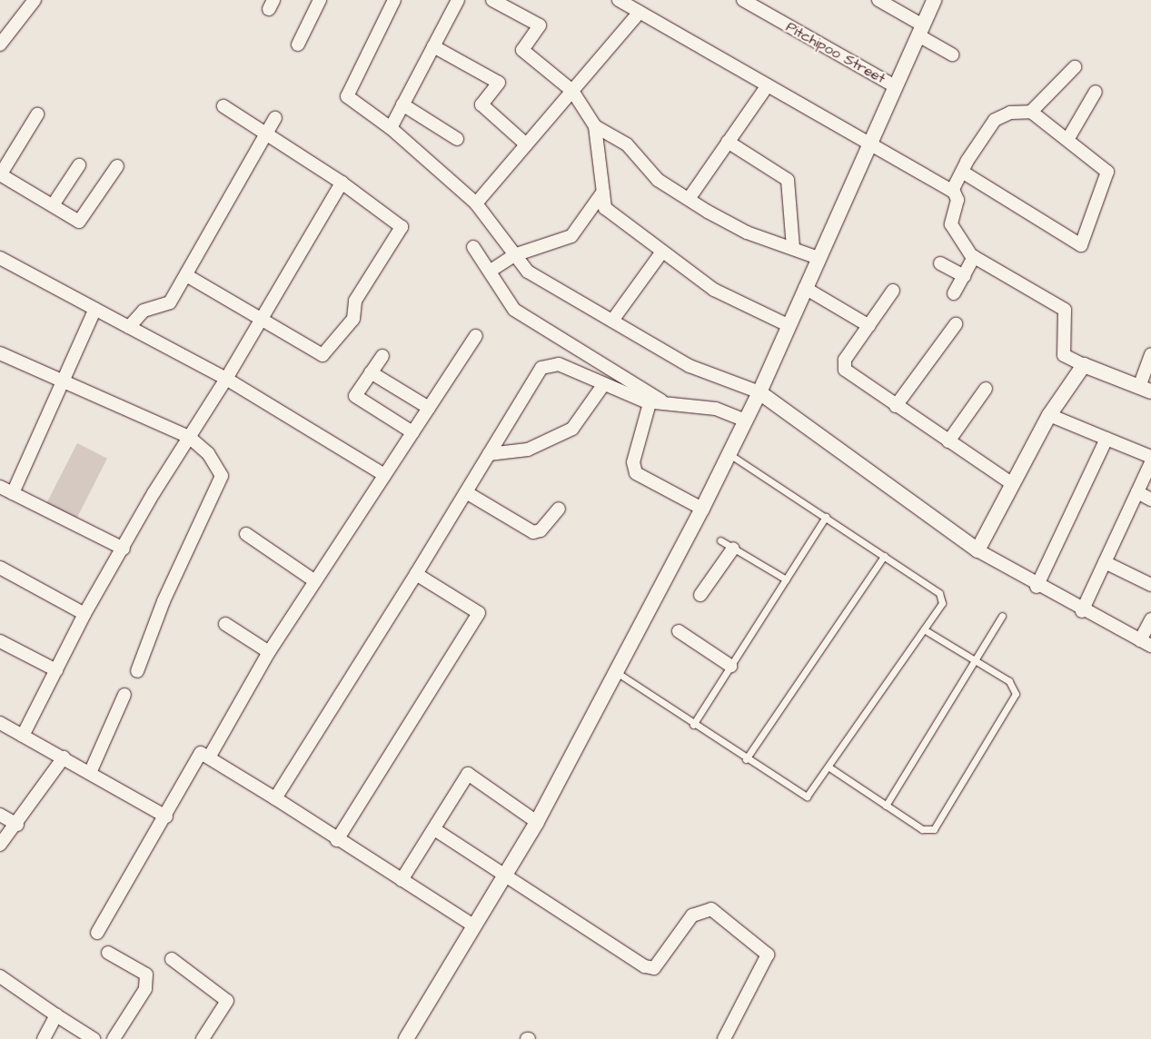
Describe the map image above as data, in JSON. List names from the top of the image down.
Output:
{
  "streets": {
    "street": ["Pitchipoo Street"]
  }
}
